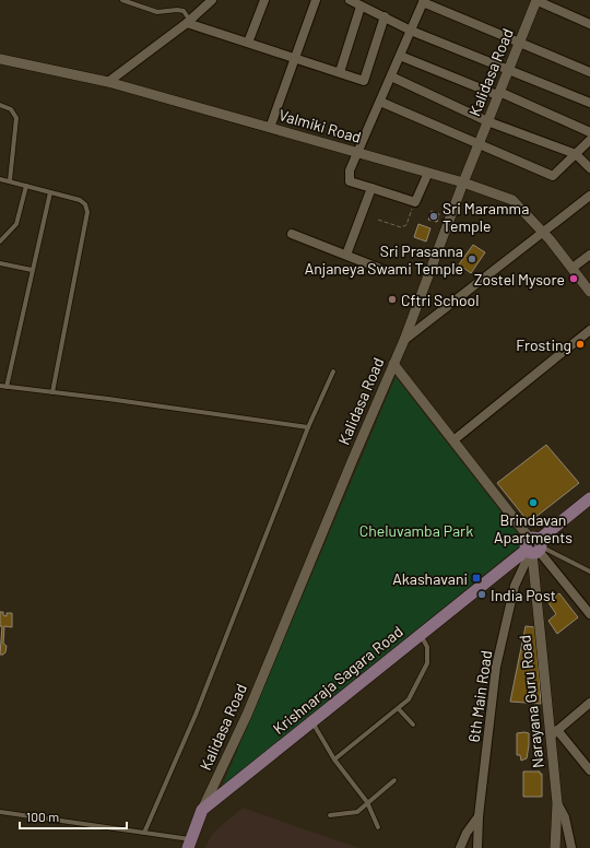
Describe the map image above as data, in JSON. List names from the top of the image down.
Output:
{
  "streets": {
    "main road": ["Krishnaraja Sagara Road"],
    "street": [
      "Kalidasa Road",
      "Valmiki Road",
      "6th Main Road",
      "Narayana Guru Road"
    ]
  },
  "crossings": [
    ["Kalidasa Road", "Valmiki Road"],
    ["Kalidasa Road", "Krishnaraja Sagara Road"],
    ["Krishnaraja Sagara Road", "6th Main Road"],
    ["Krishnaraja Sagara Road", "Narayana Guru Road"],
    ["6th Main Road", "Narayana Guru Road"]
  ],
  "parks": ["Cheluvamba Park"],
  "places": {
    "other": [
      "Sri Maramma Temple",
      "Sri Prasanna Anjaneya Swami Temple",
      "Zostel Mysore",
      "Cftri School",
      "Frosting",
      "Brindavan Apartments",
      "India Post"
    ],
    "transit": ["Akashavani"]
  },
  "scale_bar": "100 m"
}
